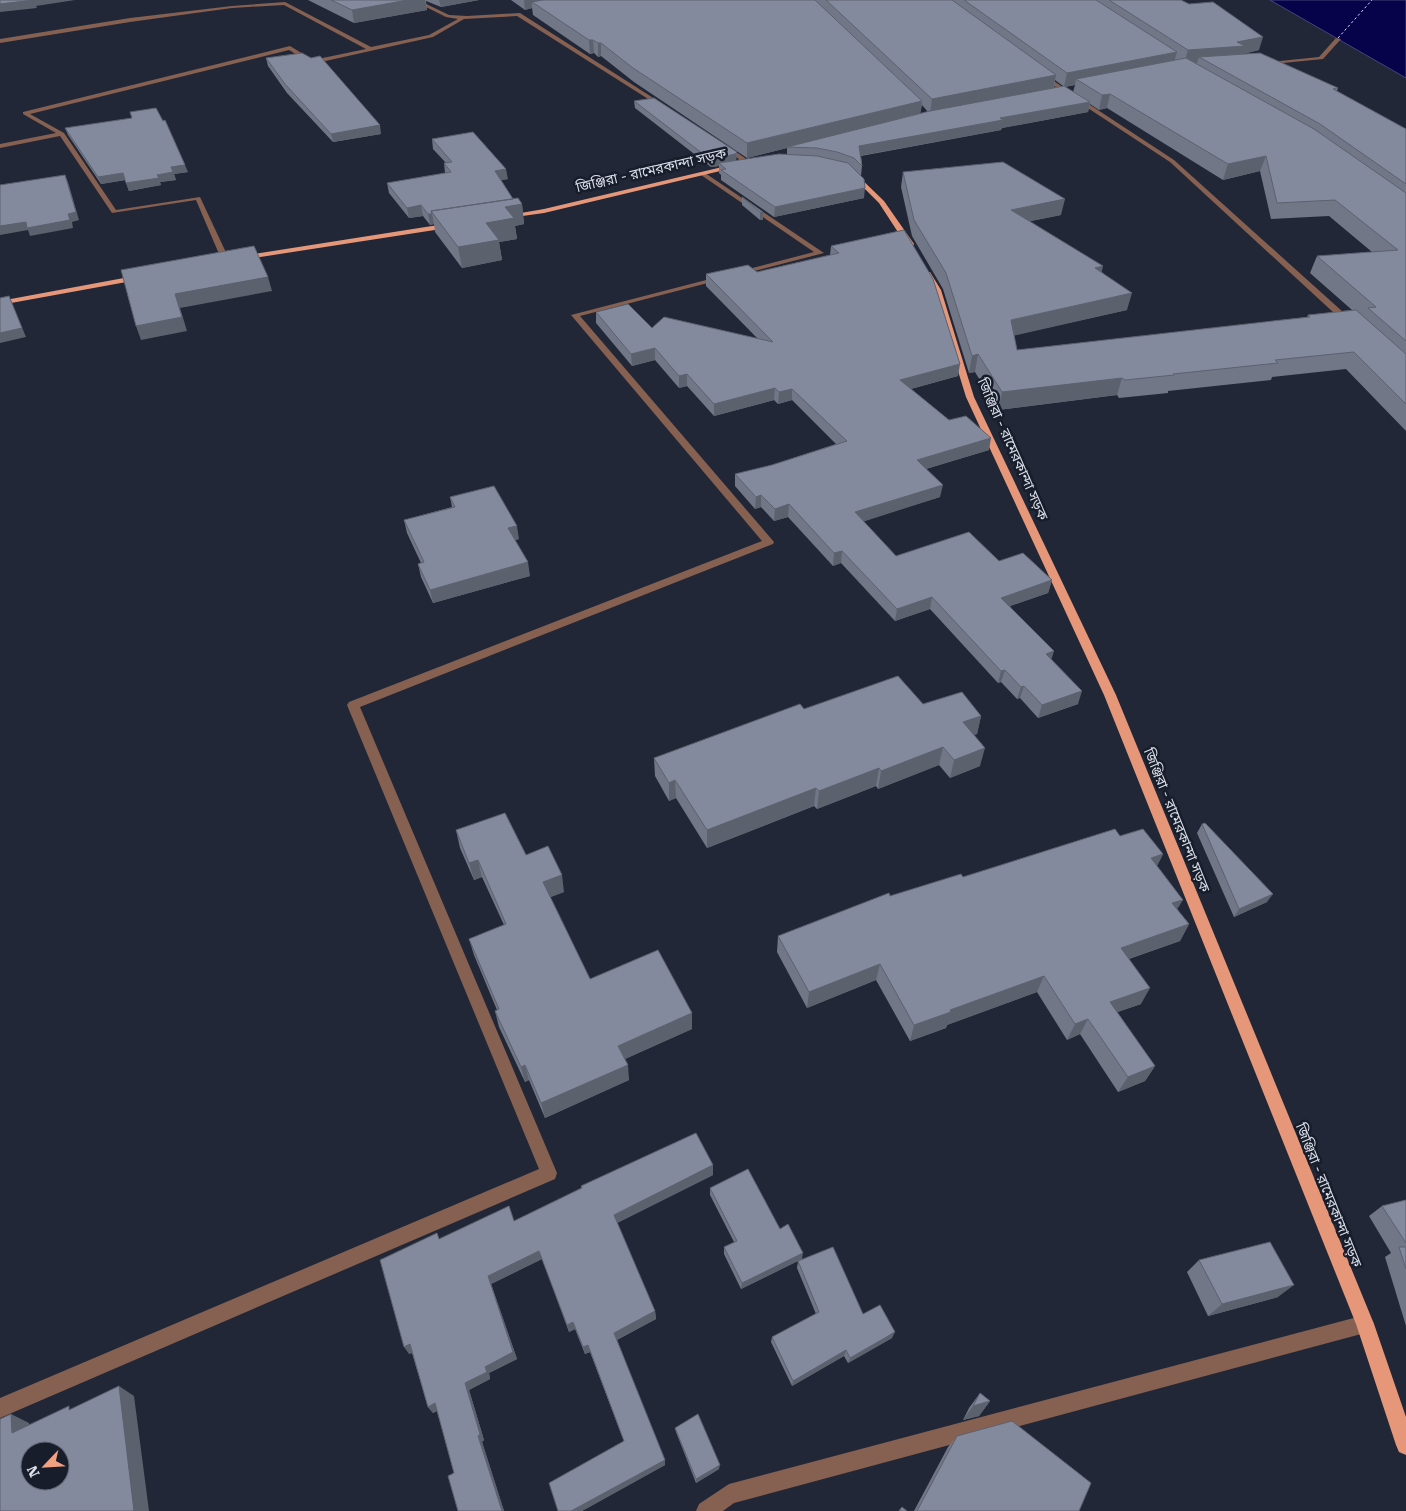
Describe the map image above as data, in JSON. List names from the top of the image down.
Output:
{
  "streets": {
    "main road": ["জিঞ্জিরা - রামেরকান্দা সড়ক"]
  },
  "north": "bottom left"
}
